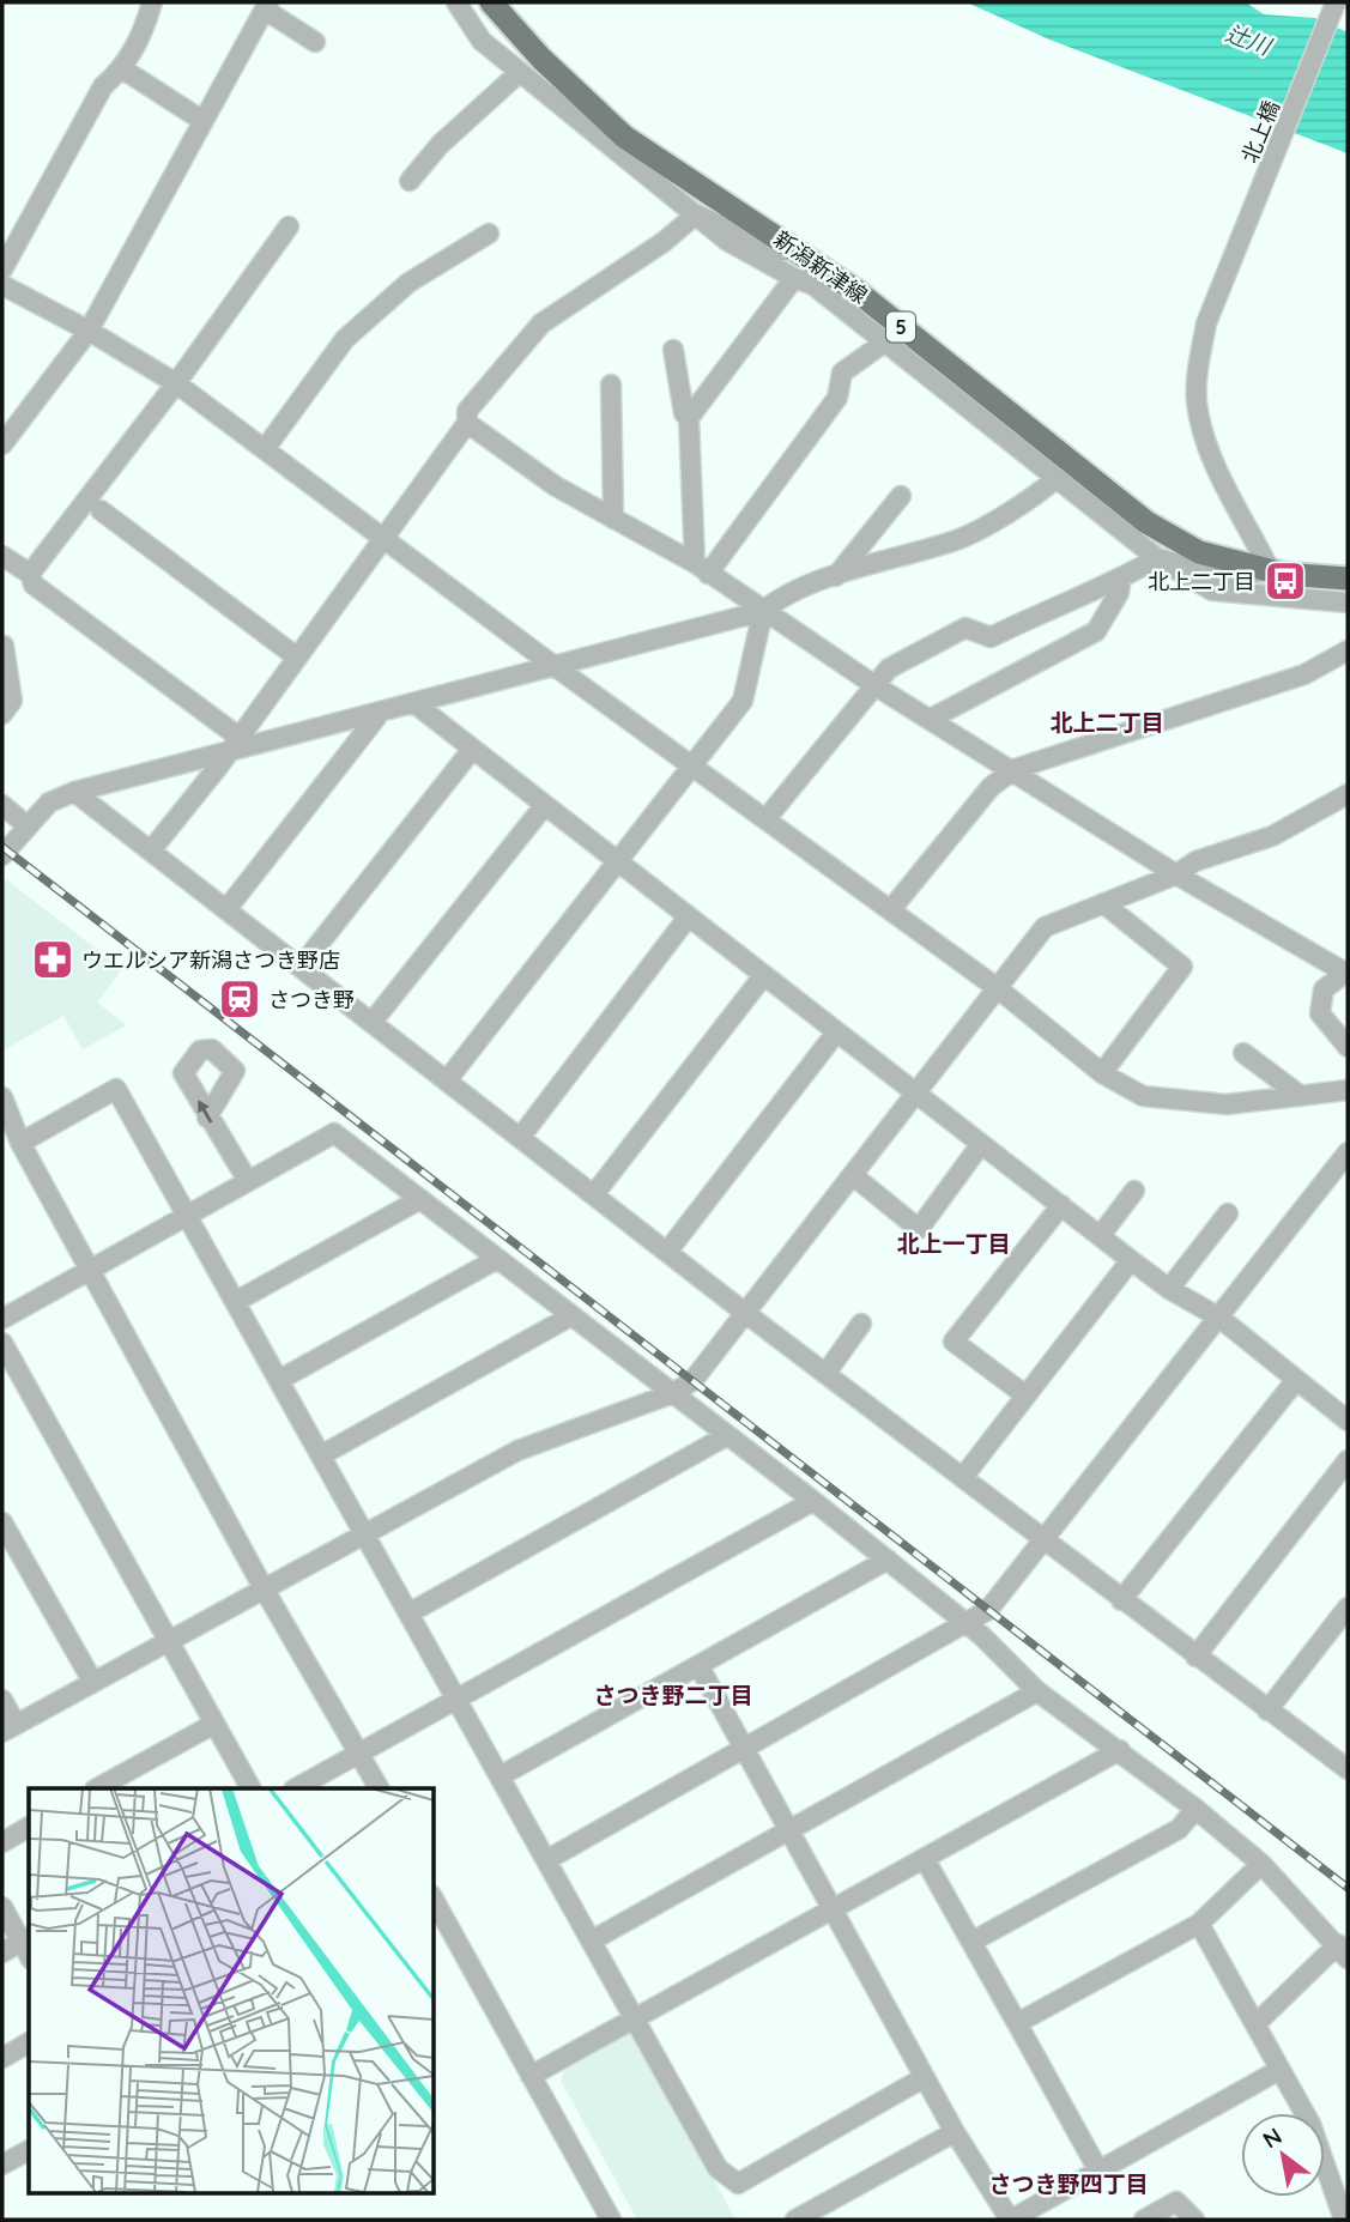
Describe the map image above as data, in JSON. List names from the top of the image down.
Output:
{
  "streets": {
    "main road": ["新潟新津線", "5"],
    "street": ["北上橋"]
  },
  "crossings": [
    ["北上橋", "新潟新津線"]
  ],
  "districts": [
    "北上二丁目",
    "北上一丁目",
    "さつき野二丁目",
    "さつき野四丁目"
  ],
  "water": ["辻川"],
  "places": {
    "bus stop": ["北上二丁目"],
    "pharmacy": ["ウエルシア新潟さつき野店"],
    "station": ["さつき野"]
  },
  "north": "top left"
}
